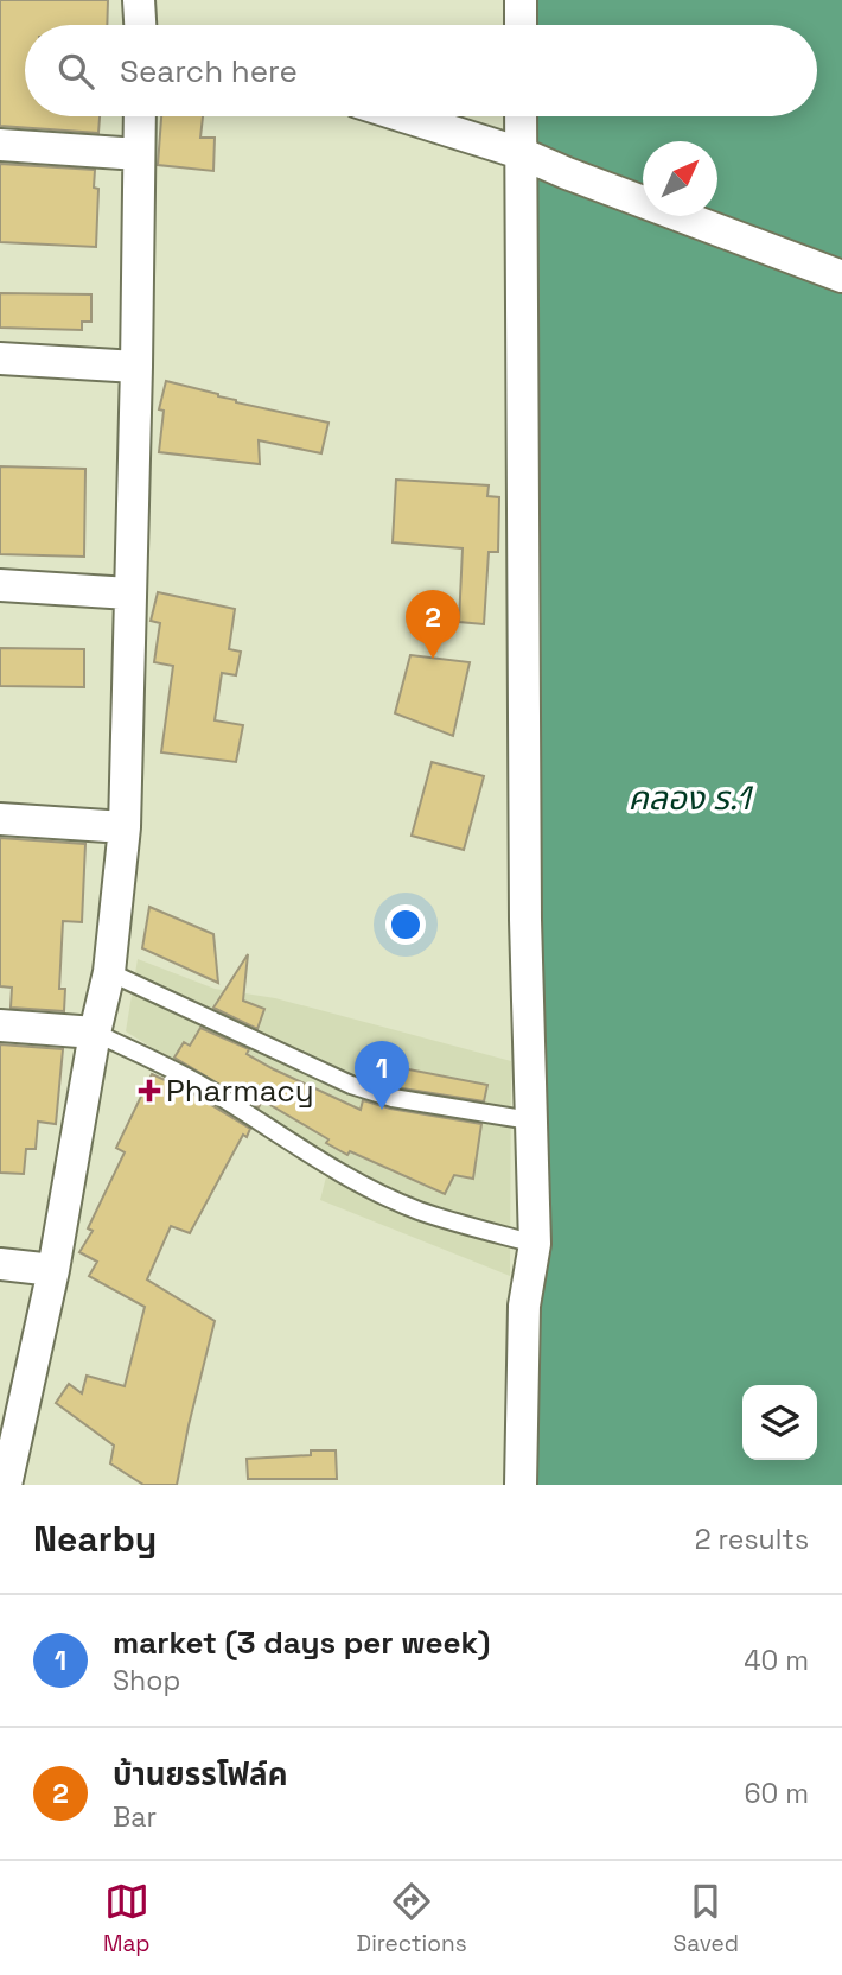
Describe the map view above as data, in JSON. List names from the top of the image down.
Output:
{
  "water": ["คลอง ร.1"],
  "places": {
    "health": ["Pharmacy"]
  },
  "north": "top right",
  "page": {
    "search": "Search here",
    "pins": ["2", "1"],
    "heading": ["Nearby", "2 results"],
    "list": [
      {
        "mark": "1",
        "name": "market (3 days per week)",
        "note": "Shop",
        "value": "40 m"
      },
      {
        "mark": "2",
        "name": "บ้านยรรโฟล์ค",
        "note": "Bar",
        "value": "60 m"
      }
    ],
    "nav": ["Map", "Directions", "Saved"]
  }
}
